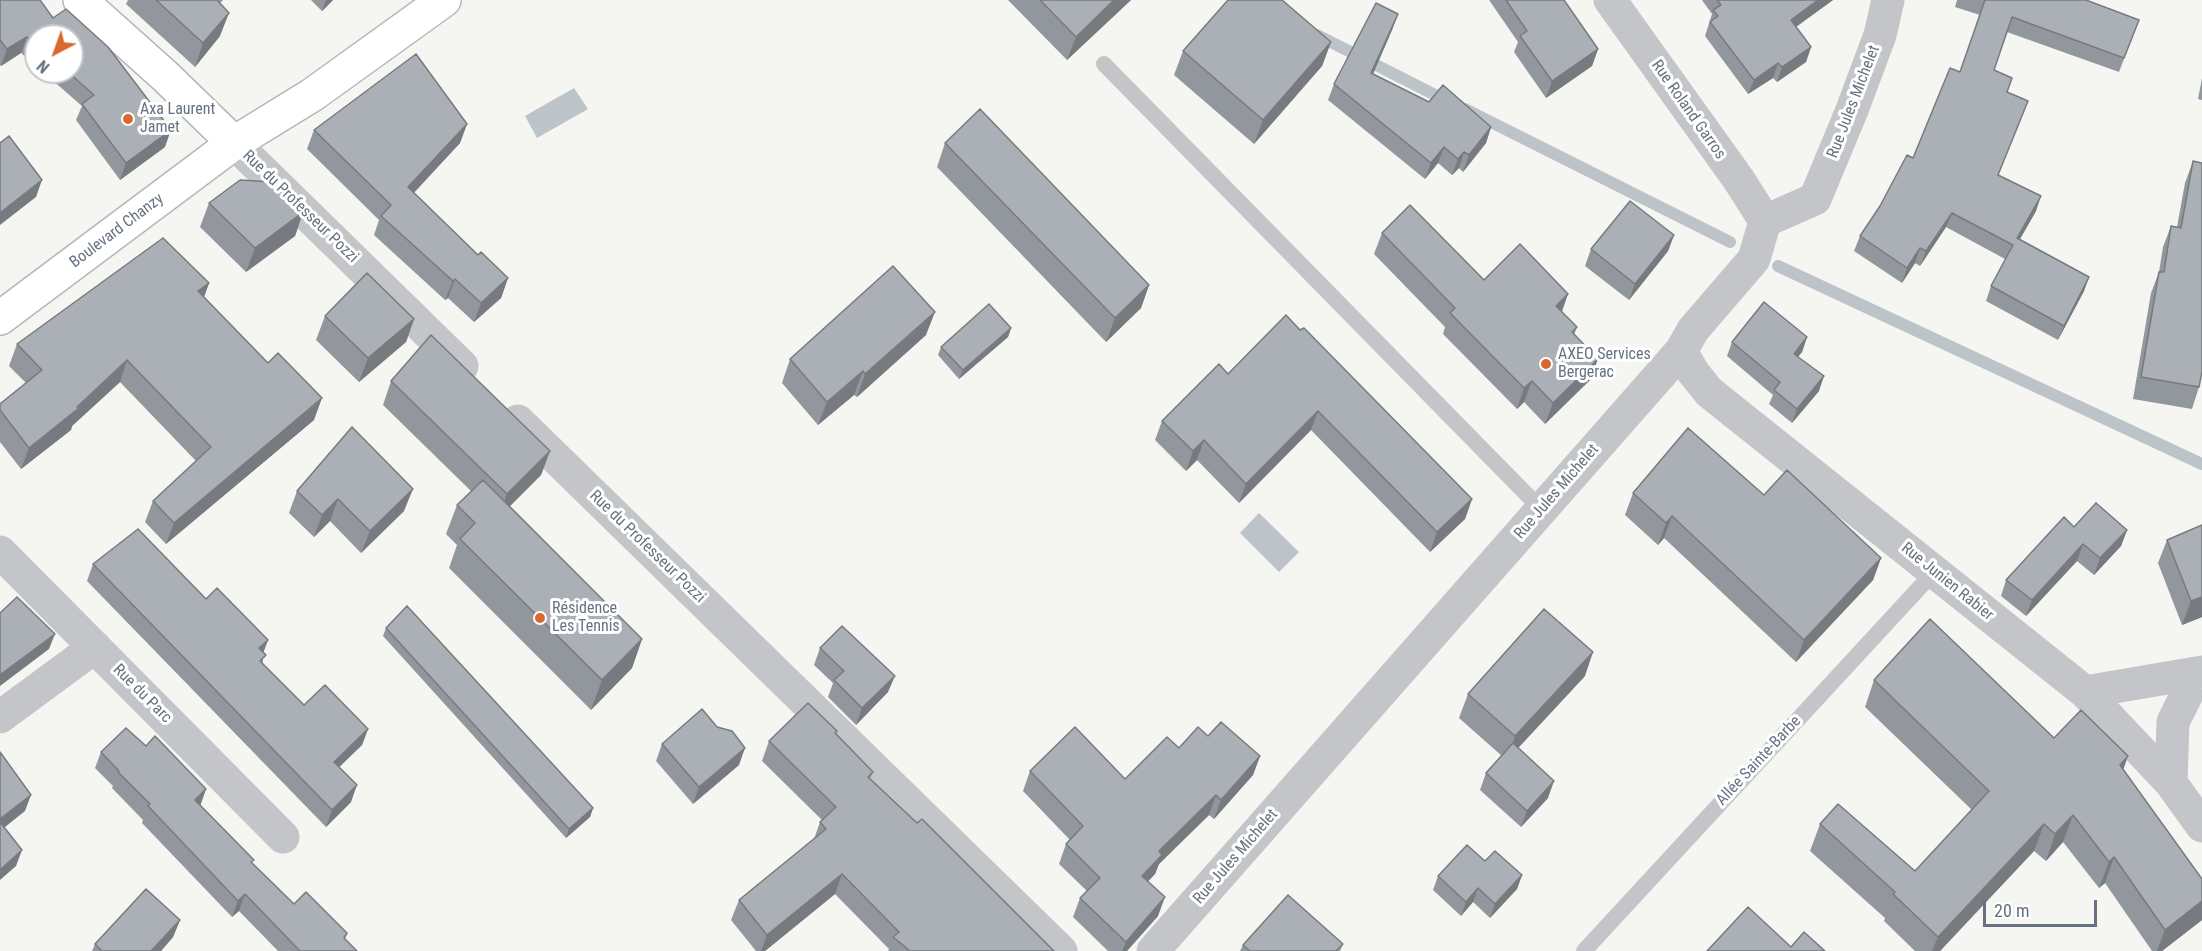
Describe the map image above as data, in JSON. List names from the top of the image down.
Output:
{
  "streets": {
    "main road": ["Boulevard Chanzy"],
    "street": [
      "Rue Jules Michelet",
      "Rue Roland Garros",
      "Rue du Professeur Pozzi",
      "Rue Junien Rabier",
      "Rue du Parc"
    ],
    "lane": ["Allée Sainte-Barbe"]
  },
  "crossings": [
    ["Rue Jules Michelet", "Rue Roland Garros"],
    ["Rue Jules Michelet", "Rue Junien Rabier"],
    ["Rue du Professeur Pozzi", "Boulevard Chanzy"],
    ["Rue Junien Rabier", "Allée Sainte-Barbe"]
  ],
  "places": ["Axa Laurent Jamet", "AXEO Services Bergerac", "Résidence Les Tennis"],
  "scale_bar": "20 m",
  "north": "bottom left"
}
